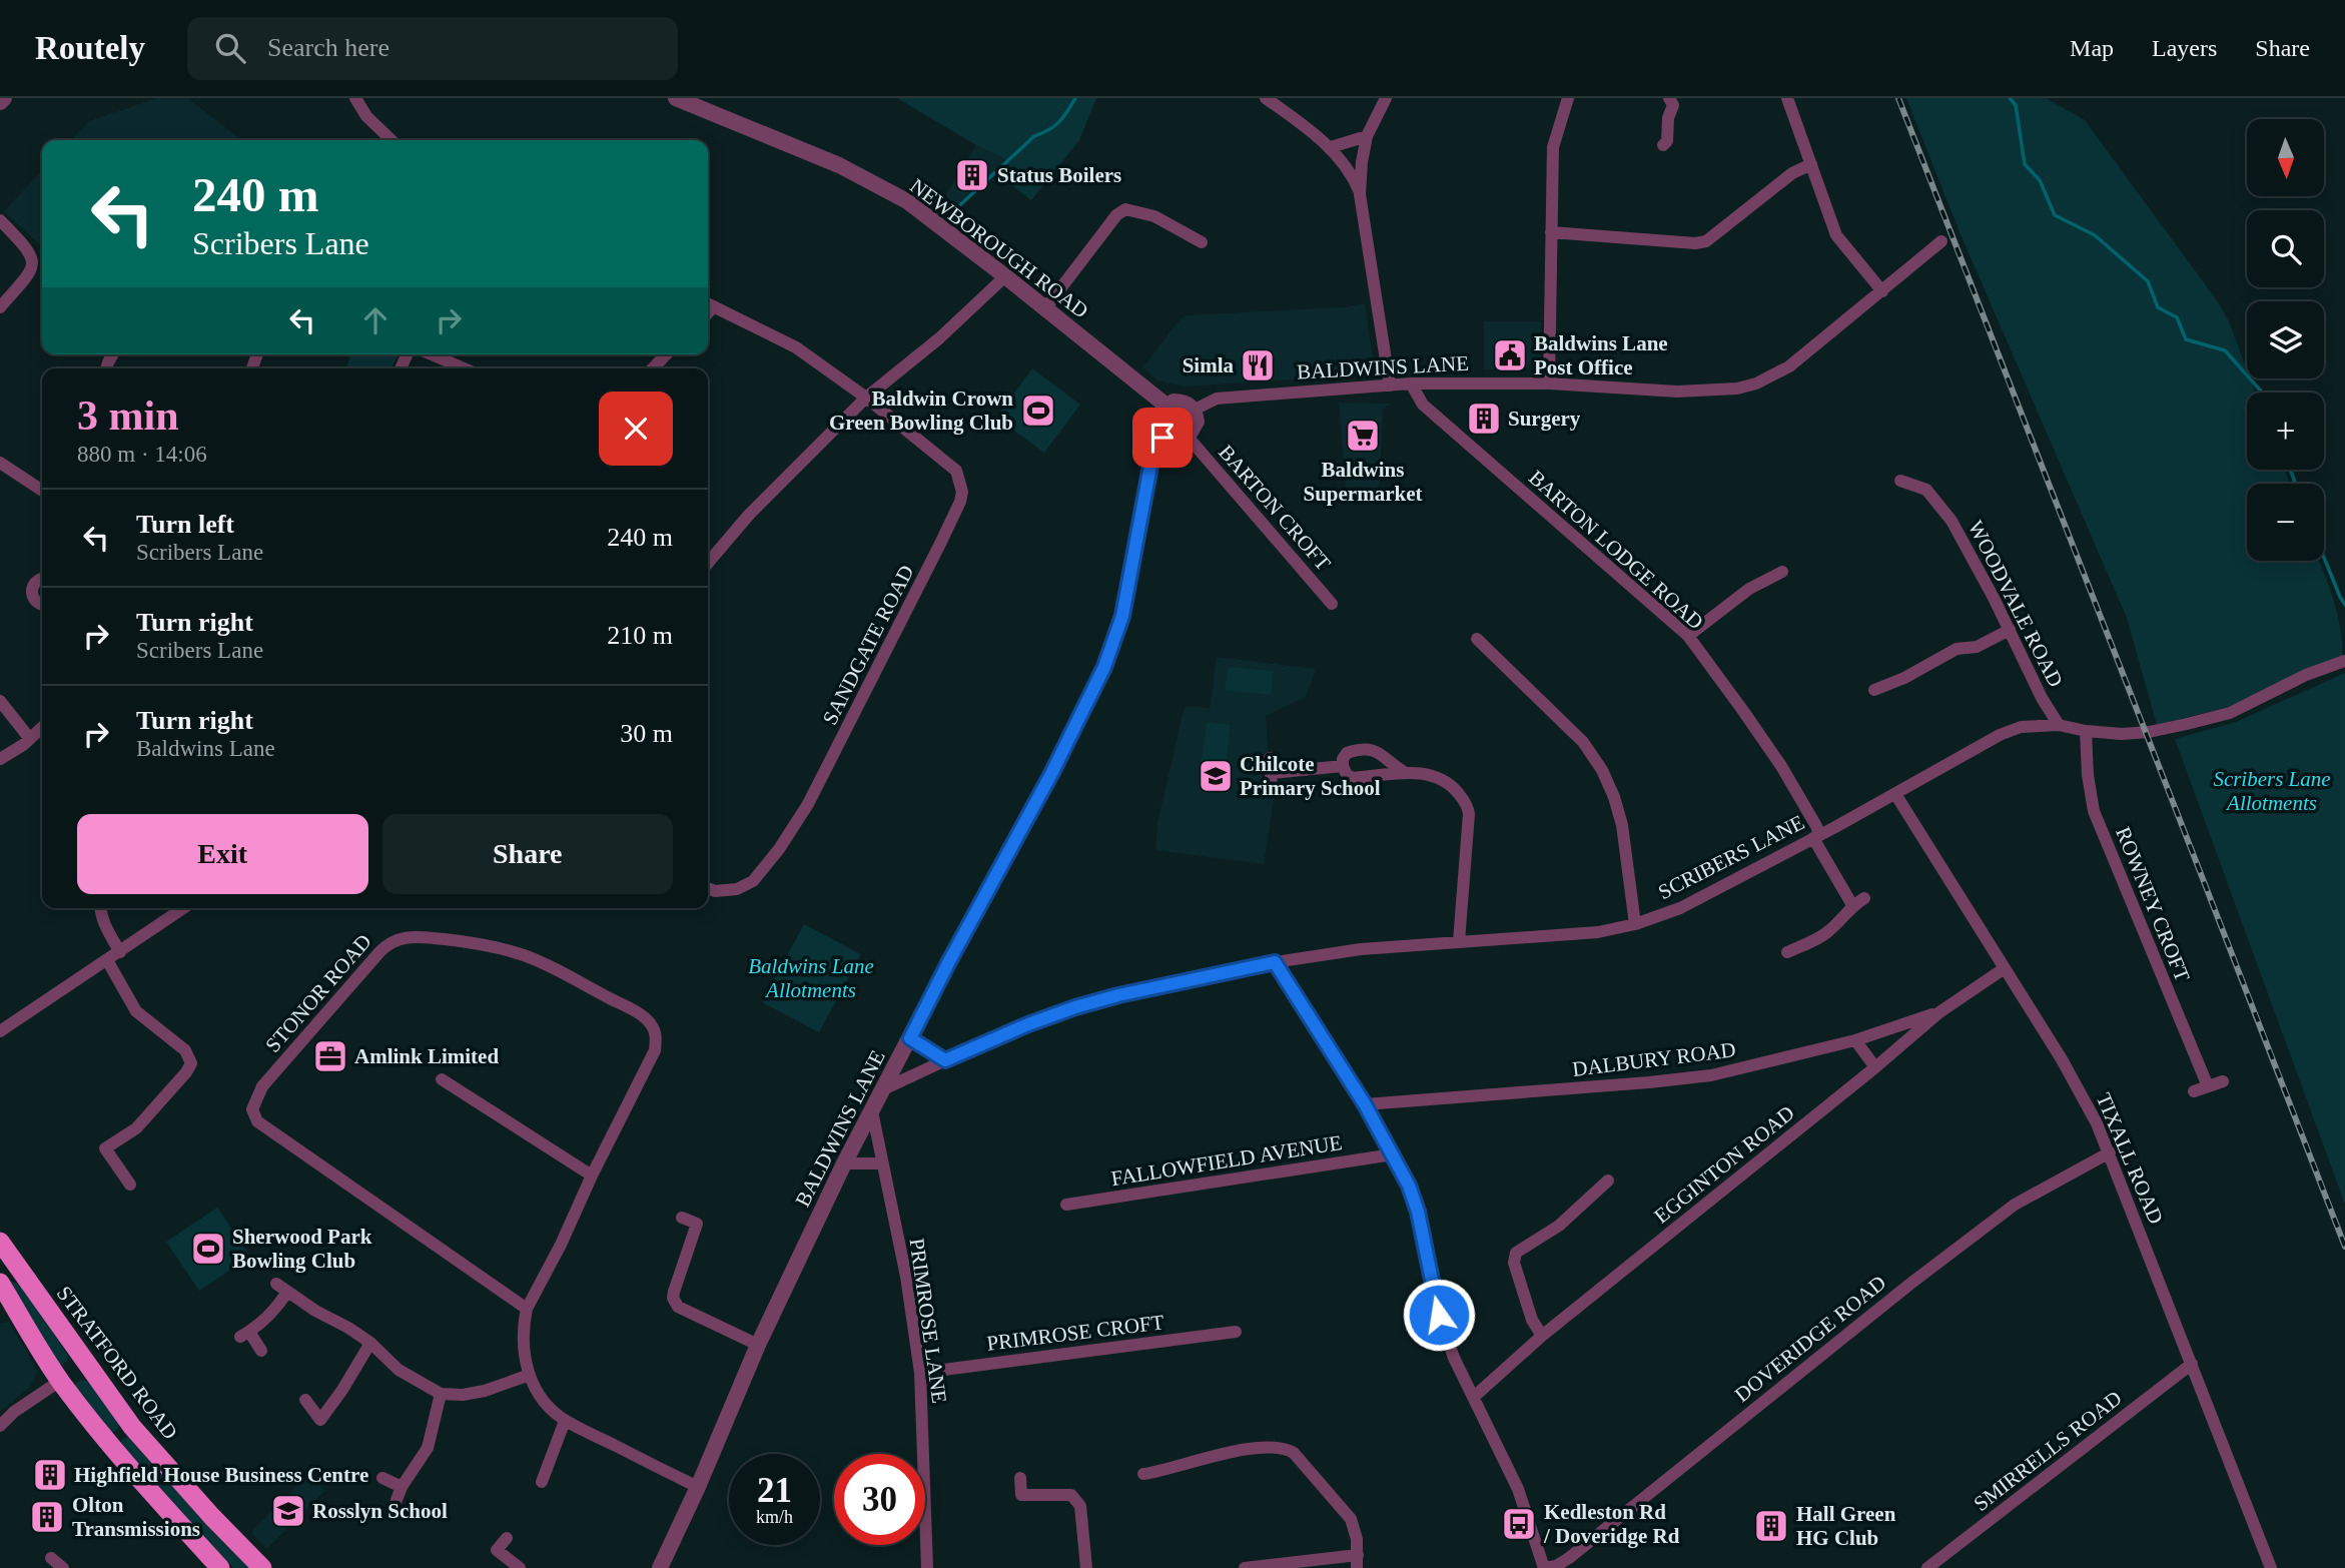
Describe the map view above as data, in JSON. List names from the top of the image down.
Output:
{
  "streets": {
    "highway": ["STRATFORD ROAD"],
    "street": [
      "NEWBOROUGH ROAD",
      "BALDWINS LANE",
      "BARTON CROFT",
      "BARTON LODGE ROAD",
      "WOODVALE ROAD",
      "SANDGATE ROAD",
      "SCRIBERS LANE",
      "ROWNEY CROFT",
      "STONOR ROAD",
      "DALBURY ROAD",
      "TIXALL ROAD",
      "FALLOWFIELD AVENUE",
      "EGGINTON ROAD",
      "PRIMROSE LANE",
      "PRIMROSE CROFT",
      "DOVERIDGE ROAD",
      "SMIRRELLS ROAD"
    ]
  },
  "crossings": [
    ["NEWBOROUGH ROAD", "BALDWINS LANE"],
    ["NEWBOROUGH ROAD", "BARTON CROFT"],
    ["BALDWINS LANE", "BARTON CROFT"],
    ["BALDWINS LANE", "BARTON LODGE ROAD"],
    ["BALDWINS LANE", "SCRIBERS LANE"],
    ["BALDWINS LANE", "STONOR ROAD"],
    ["BALDWINS LANE", "PRIMROSE LANE"],
    ["BARTON LODGE ROAD", "SCRIBERS LANE"],
    ["WOODVALE ROAD", "SCRIBERS LANE"],
    ["SCRIBERS LANE", "ROWNEY CROFT"],
    ["SCRIBERS LANE", "TIXALL ROAD"],
    ["DALBURY ROAD", "EGGINTON ROAD"],
    ["TIXALL ROAD", "EGGINTON ROAD"],
    ["TIXALL ROAD", "DOVERIDGE ROAD"],
    ["TIXALL ROAD", "SMIRRELLS ROAD"],
    ["PRIMROSE LANE", "PRIMROSE CROFT"]
  ],
  "parks": ["Scribers Lane Allotments", "Baldwins Lane Allotments"],
  "places": {
    "building": [
      "Status Boilers",
      "Surgery",
      "Highfield House Business Centre",
      "Olton Transmissions",
      "Hall Green HG Club"
    ],
    "public building": ["Baldwins Lane Post Office"],
    "restaurant": ["Simla"],
    "sports": ["Baldwin Crown Green Bowling Club", "Sherwood Park Bowling Club"],
    "supermarket": ["Baldwins Supermarket"],
    "school or university": ["Chilcote Primary School", "Rosslyn School"],
    "office": ["Amlink Limited"],
    "bus stop": ["Kedleston Rd / Doveridge Rd"]
  },
  "north": "bottom",
  "page": {
    "header": "Routely",
    "search": "Search here",
    "nav": ["Map", "Layers", "Share"],
    "map_buttons": ["+", "−"],
    "turn": ["240 m", "Scribers Lane"],
    "heading": ["3 min", "880 m · 14:06"],
    "list": [
      {
        "name": "Turn left",
        "note": "Scribers Lane",
        "value": "240 m"
      },
      {
        "name": "Turn right",
        "note": "Scribers Lane",
        "value": "210 m"
      },
      {
        "name": "Turn right",
        "note": "Baldwins Lane",
        "value": "30 m"
      }
    ],
    "buttons": ["Exit", "Share"],
    "speed": "21 km/h",
    "limit": "30"
  }
}
